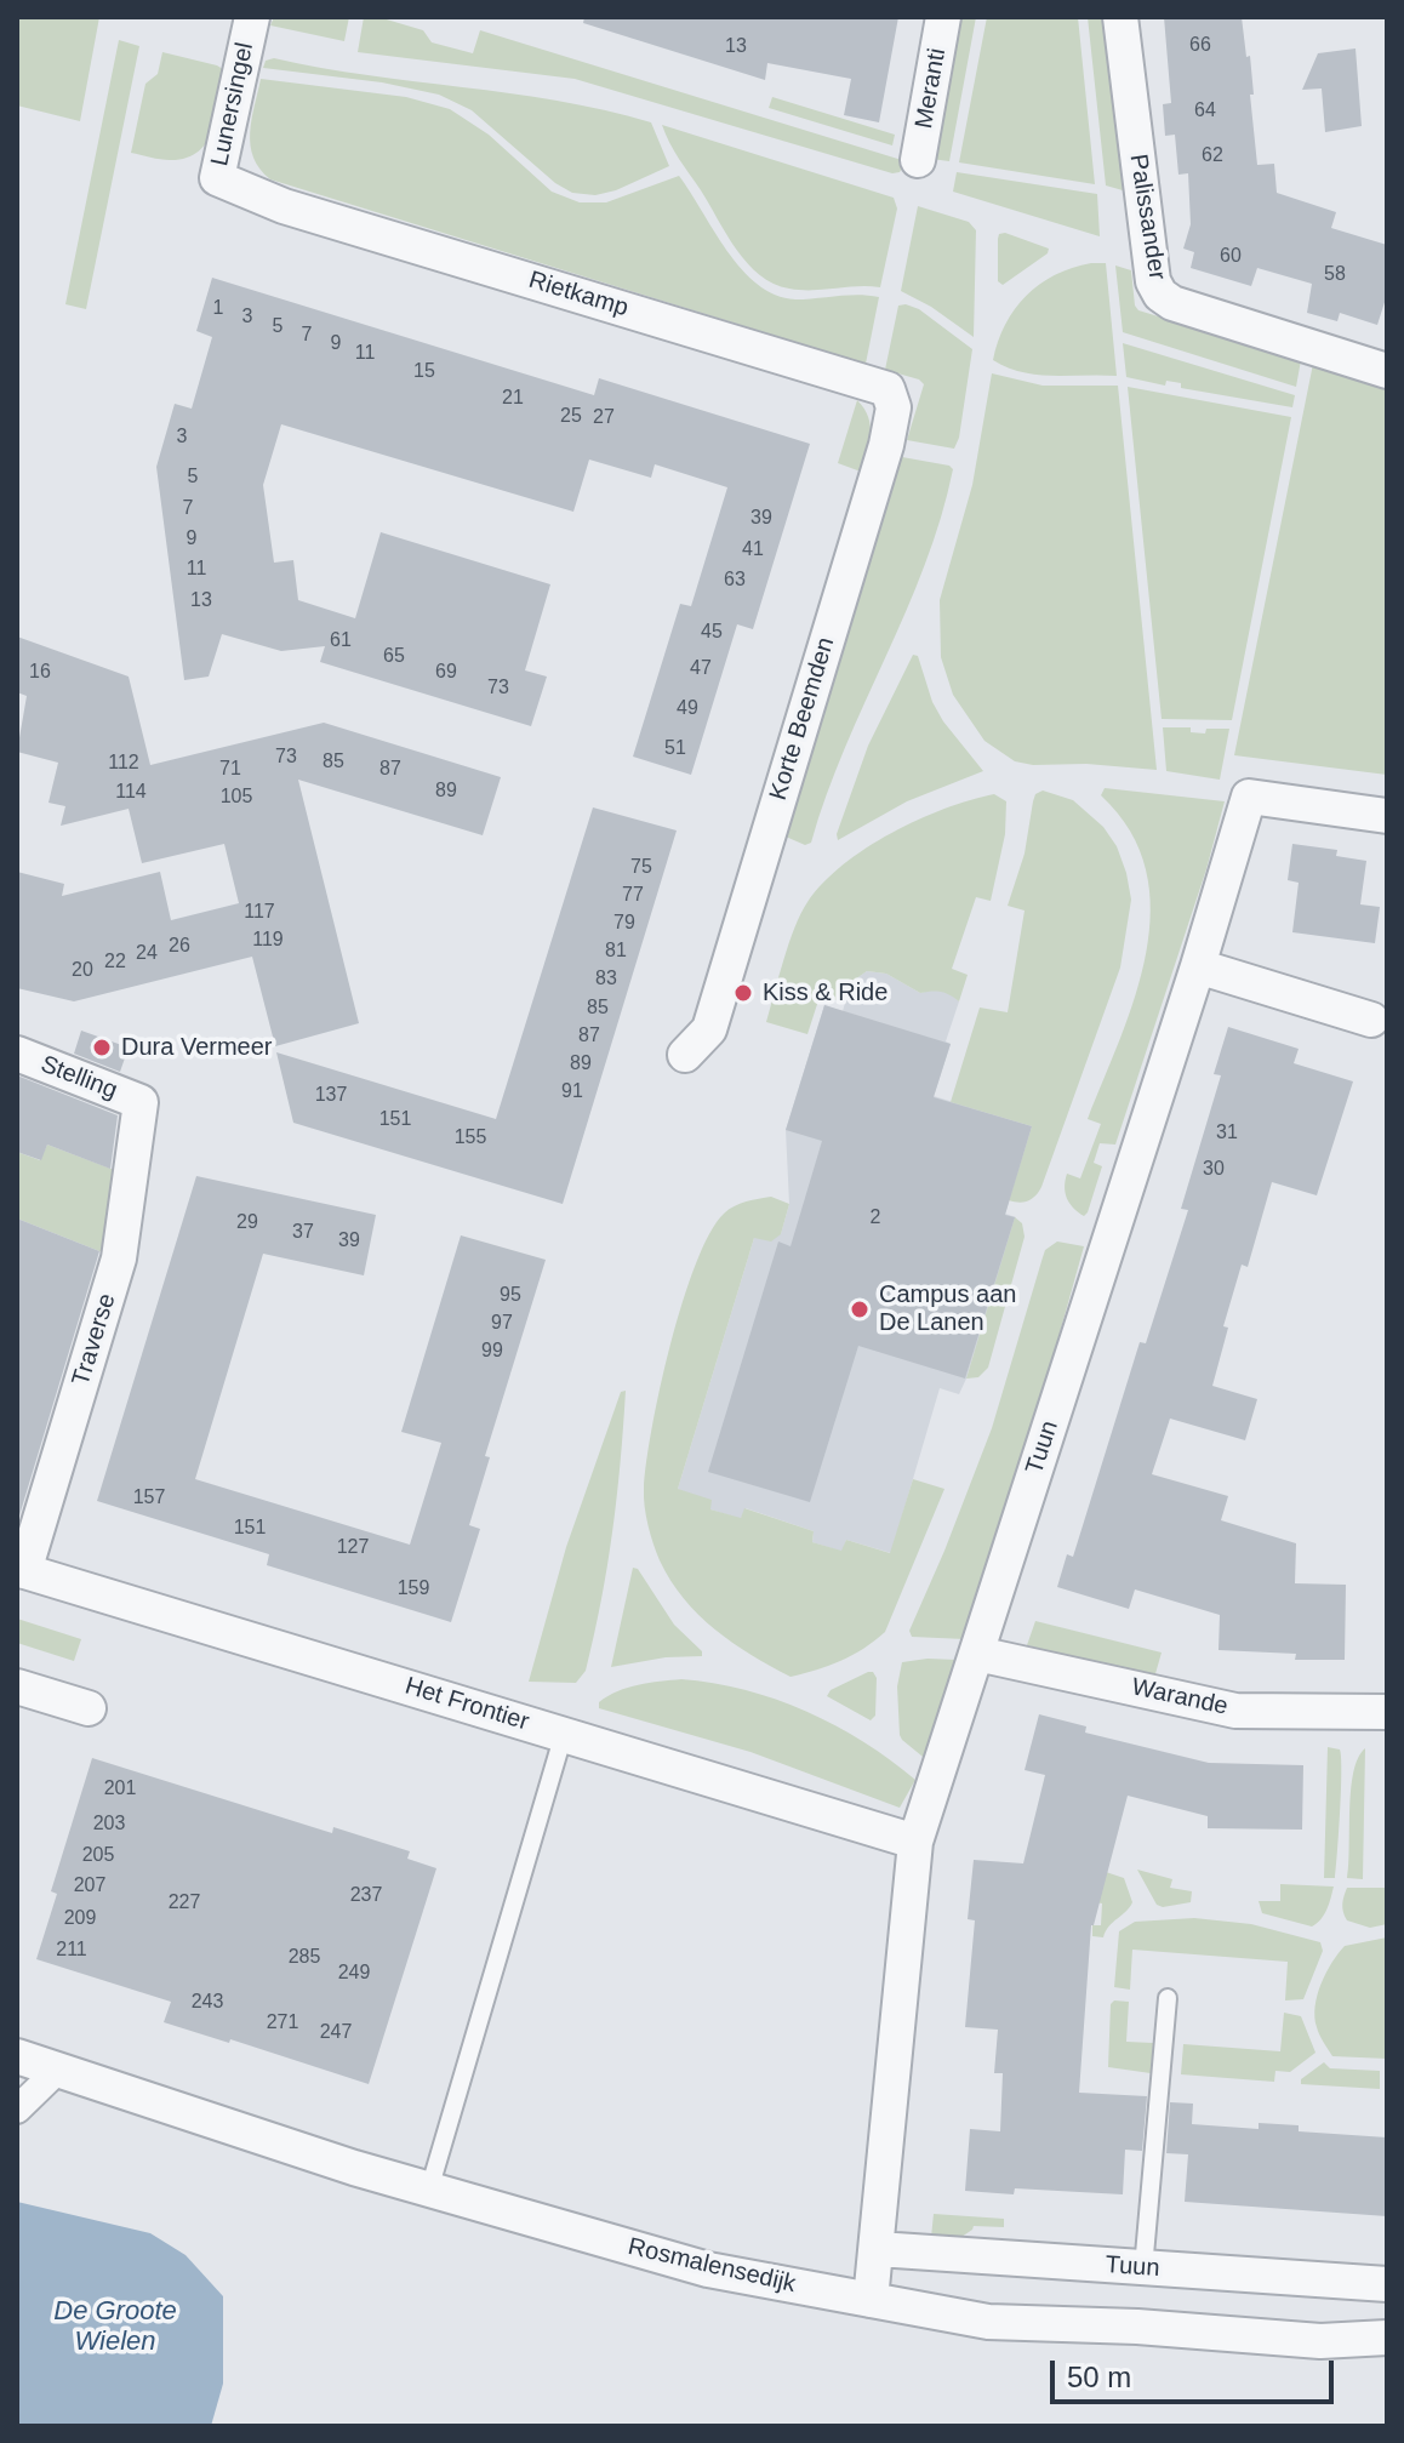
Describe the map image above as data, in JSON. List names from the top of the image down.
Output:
{
  "streets": {
    "street": [
      "Meranti",
      "Lunersingel",
      "Palissander",
      "Rietkamp",
      "Korte Beemden",
      "Stelling",
      "Traverse",
      "Tuun",
      "Warande",
      "Het Frontier",
      "Rosmalensedijk"
    ]
  },
  "crossings": [
    ["Lunersingel", "Rietkamp"],
    ["Rietkamp", "Korte Beemden"],
    ["Stelling", "Traverse"],
    ["Traverse", "Het Frontier"],
    ["Tuun", "Warande"],
    ["Tuun", "Het Frontier"],
    ["Tuun", "Rosmalensedijk"]
  ],
  "water": ["De Groote Wielen"],
  "places": ["Kiss & Ride", "Dura Vermeer", "Campus aan De Lanen"],
  "house_numbers": [
    "66",
    "13",
    "64",
    "62",
    "60",
    "58",
    "1",
    "3",
    "5",
    "7",
    "9",
    "11",
    "15",
    "21",
    "25",
    "27",
    "3",
    "5",
    "7",
    "39",
    "9",
    "41",
    "11",
    "63",
    "13",
    "45",
    "61",
    "65",
    "47",
    "16",
    "69",
    "73",
    "49",
    "51",
    "73",
    "85",
    "112",
    "71",
    "87",
    "89",
    "114",
    "105",
    "75",
    "77",
    "117",
    "79",
    "119",
    "26",
    "81",
    "24",
    "22",
    "20",
    "83",
    "85",
    "87",
    "89",
    "91",
    "137",
    "151",
    "31",
    "155",
    "30",
    "2",
    "29",
    "37",
    "39",
    "95",
    "97",
    "99",
    "157",
    "151",
    "127",
    "159",
    "201",
    "203",
    "205",
    "207",
    "237",
    "227",
    "209",
    "211",
    "285",
    "249",
    "243",
    "271",
    "247"
  ],
  "scale_bar": "50 m"
}
